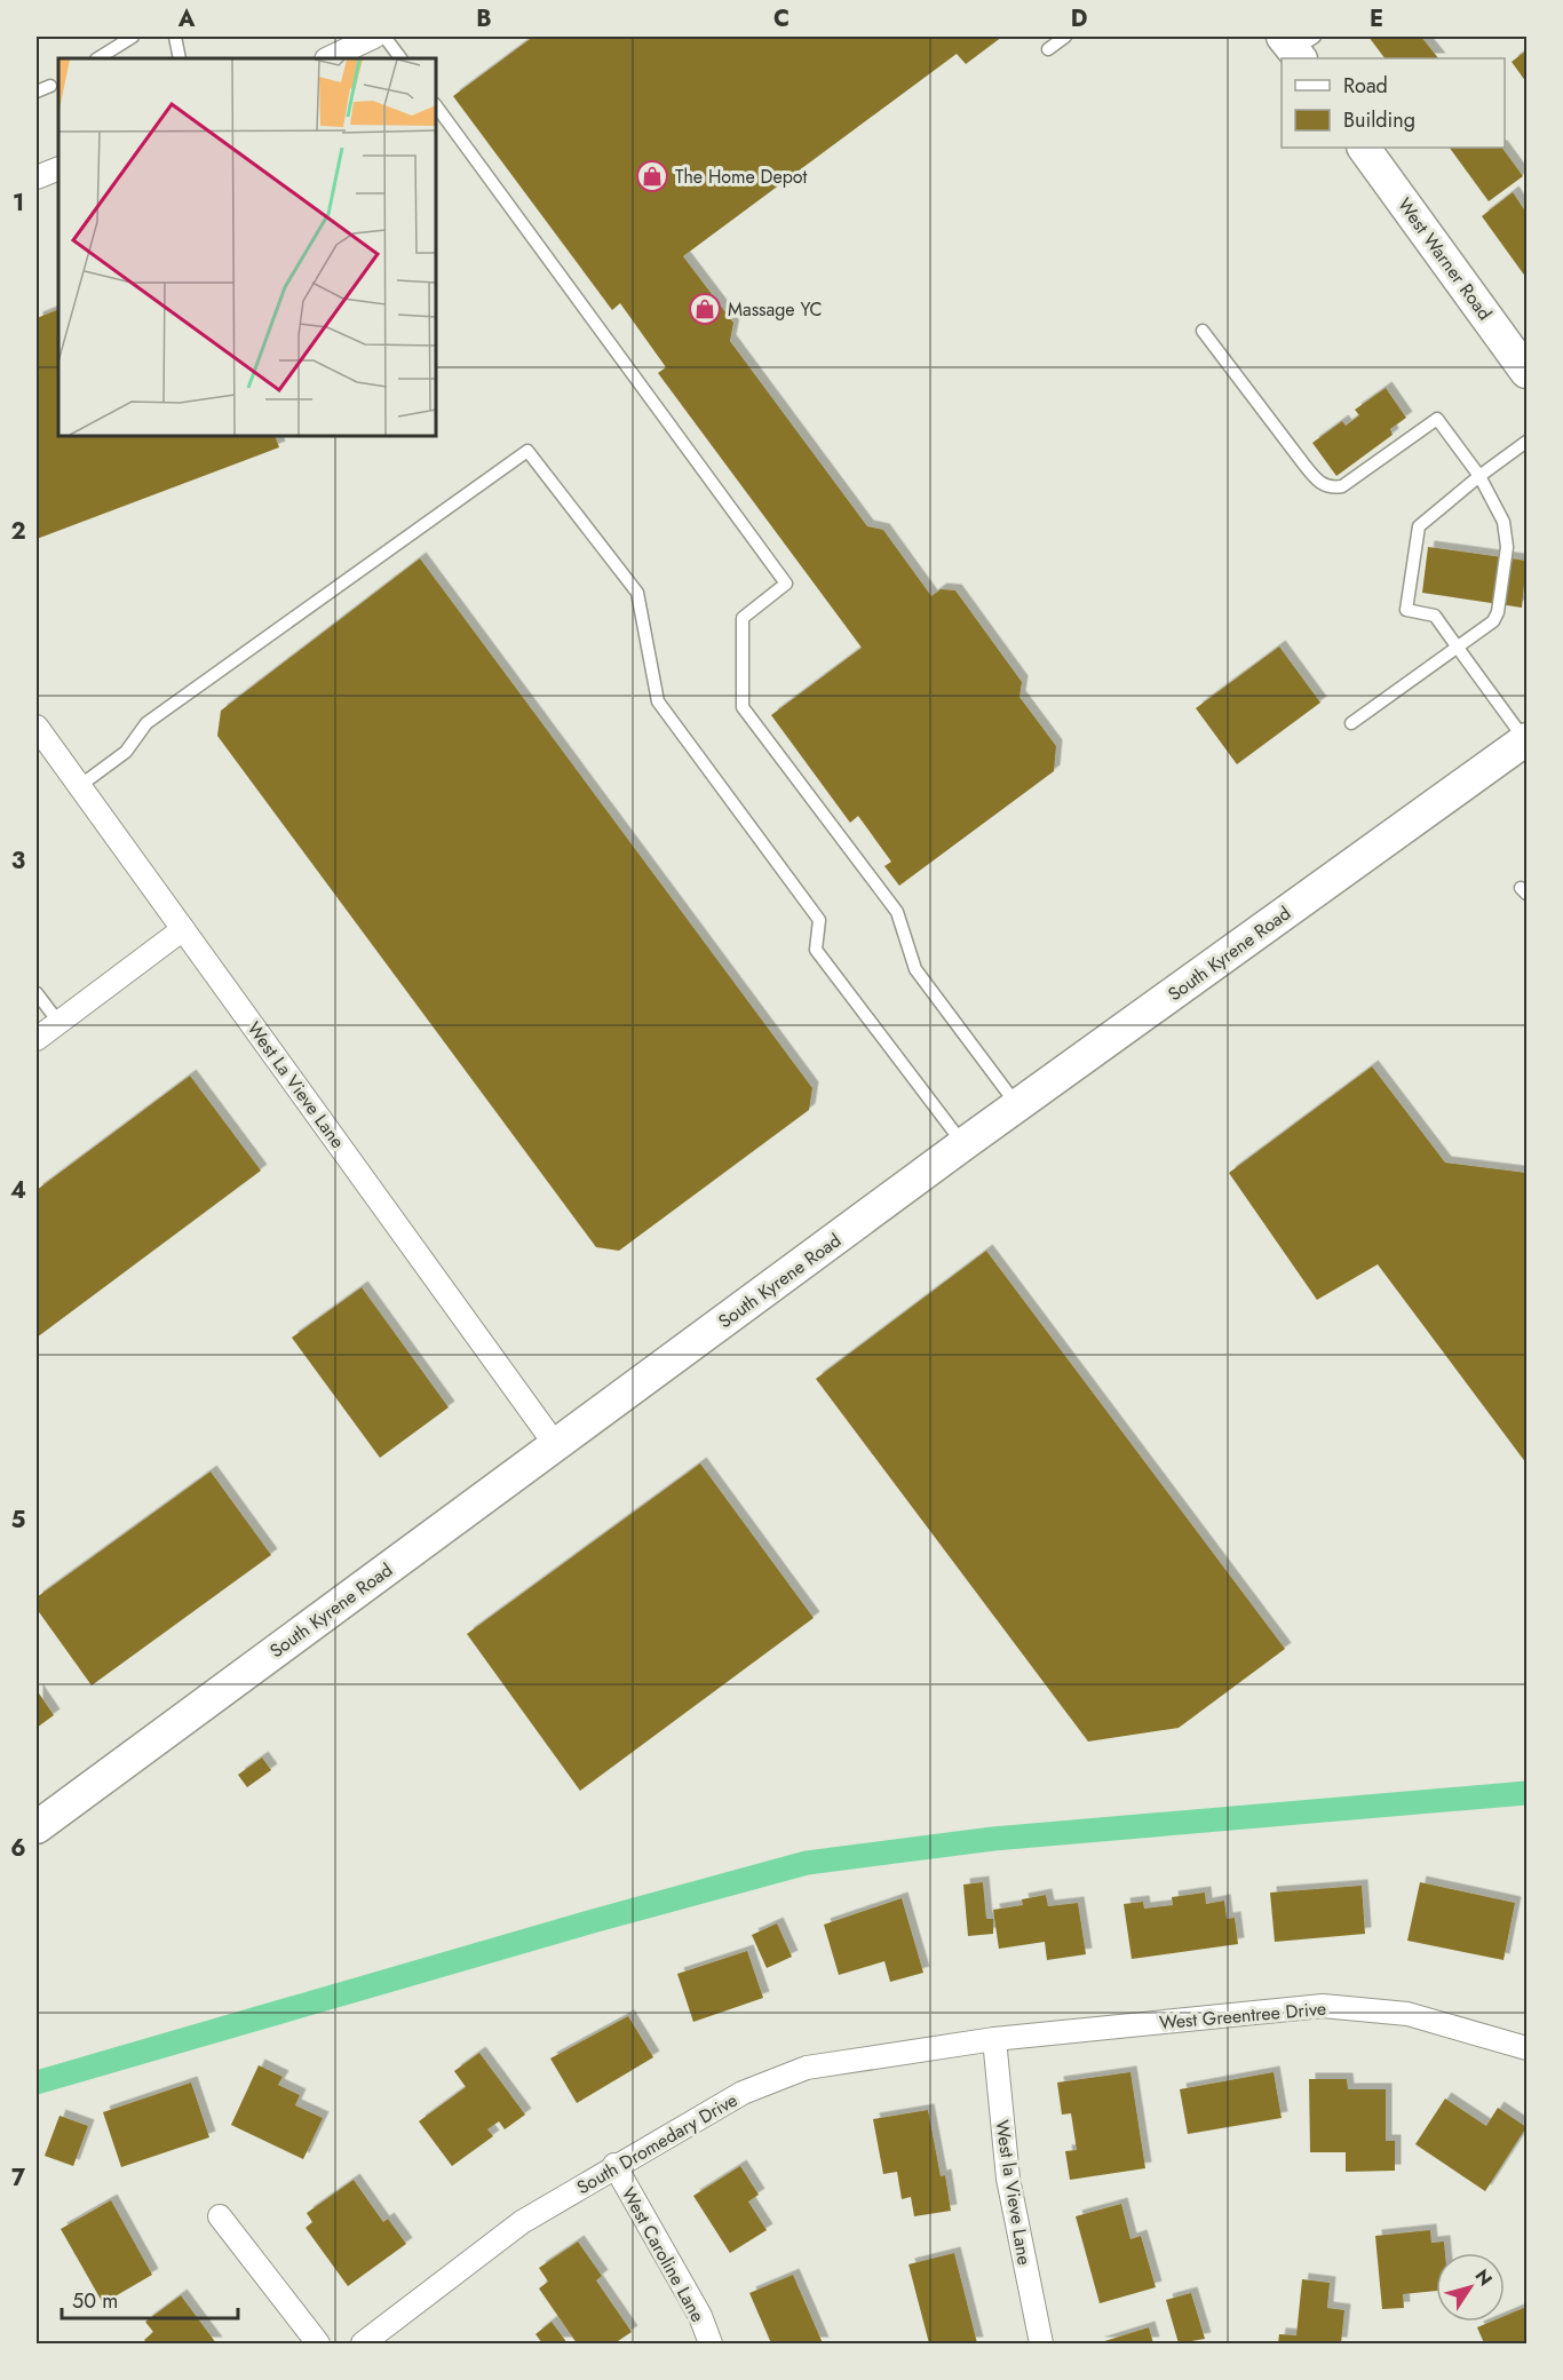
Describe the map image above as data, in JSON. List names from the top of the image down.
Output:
{
  "streets": {
    "main road": ["West Warner Road", "South Kyrene Road"],
    "street": [
      "West La Vieve Lane",
      "West Greentree Drive",
      "South Dromedary Drive",
      "West la Vieve Lane",
      "West Caroline Lane"
    ]
  },
  "crossings": [
    ["South Kyrene Road", "West La Vieve Lane"],
    ["West Greentree Drive", "South Dromedary Drive"],
    ["West Greentree Drive", "West la Vieve Lane"],
    ["South Dromedary Drive", "West la Vieve Lane"],
    ["South Dromedary Drive", "West Caroline Lane"]
  ],
  "places": {
    "shop": ["The Home Depot", "Massage YC"]
  },
  "legend": ["Road", "Building"],
  "scale_bar": "50 m",
  "north": "top right",
  "grid": {
    "columns": [
      "A",
      "B",
      "C",
      "D",
      "E"
    ],
    "rows": [
      "1",
      "2",
      "3",
      "4",
      "5",
      "6",
      "7"
    ]
  }
}
